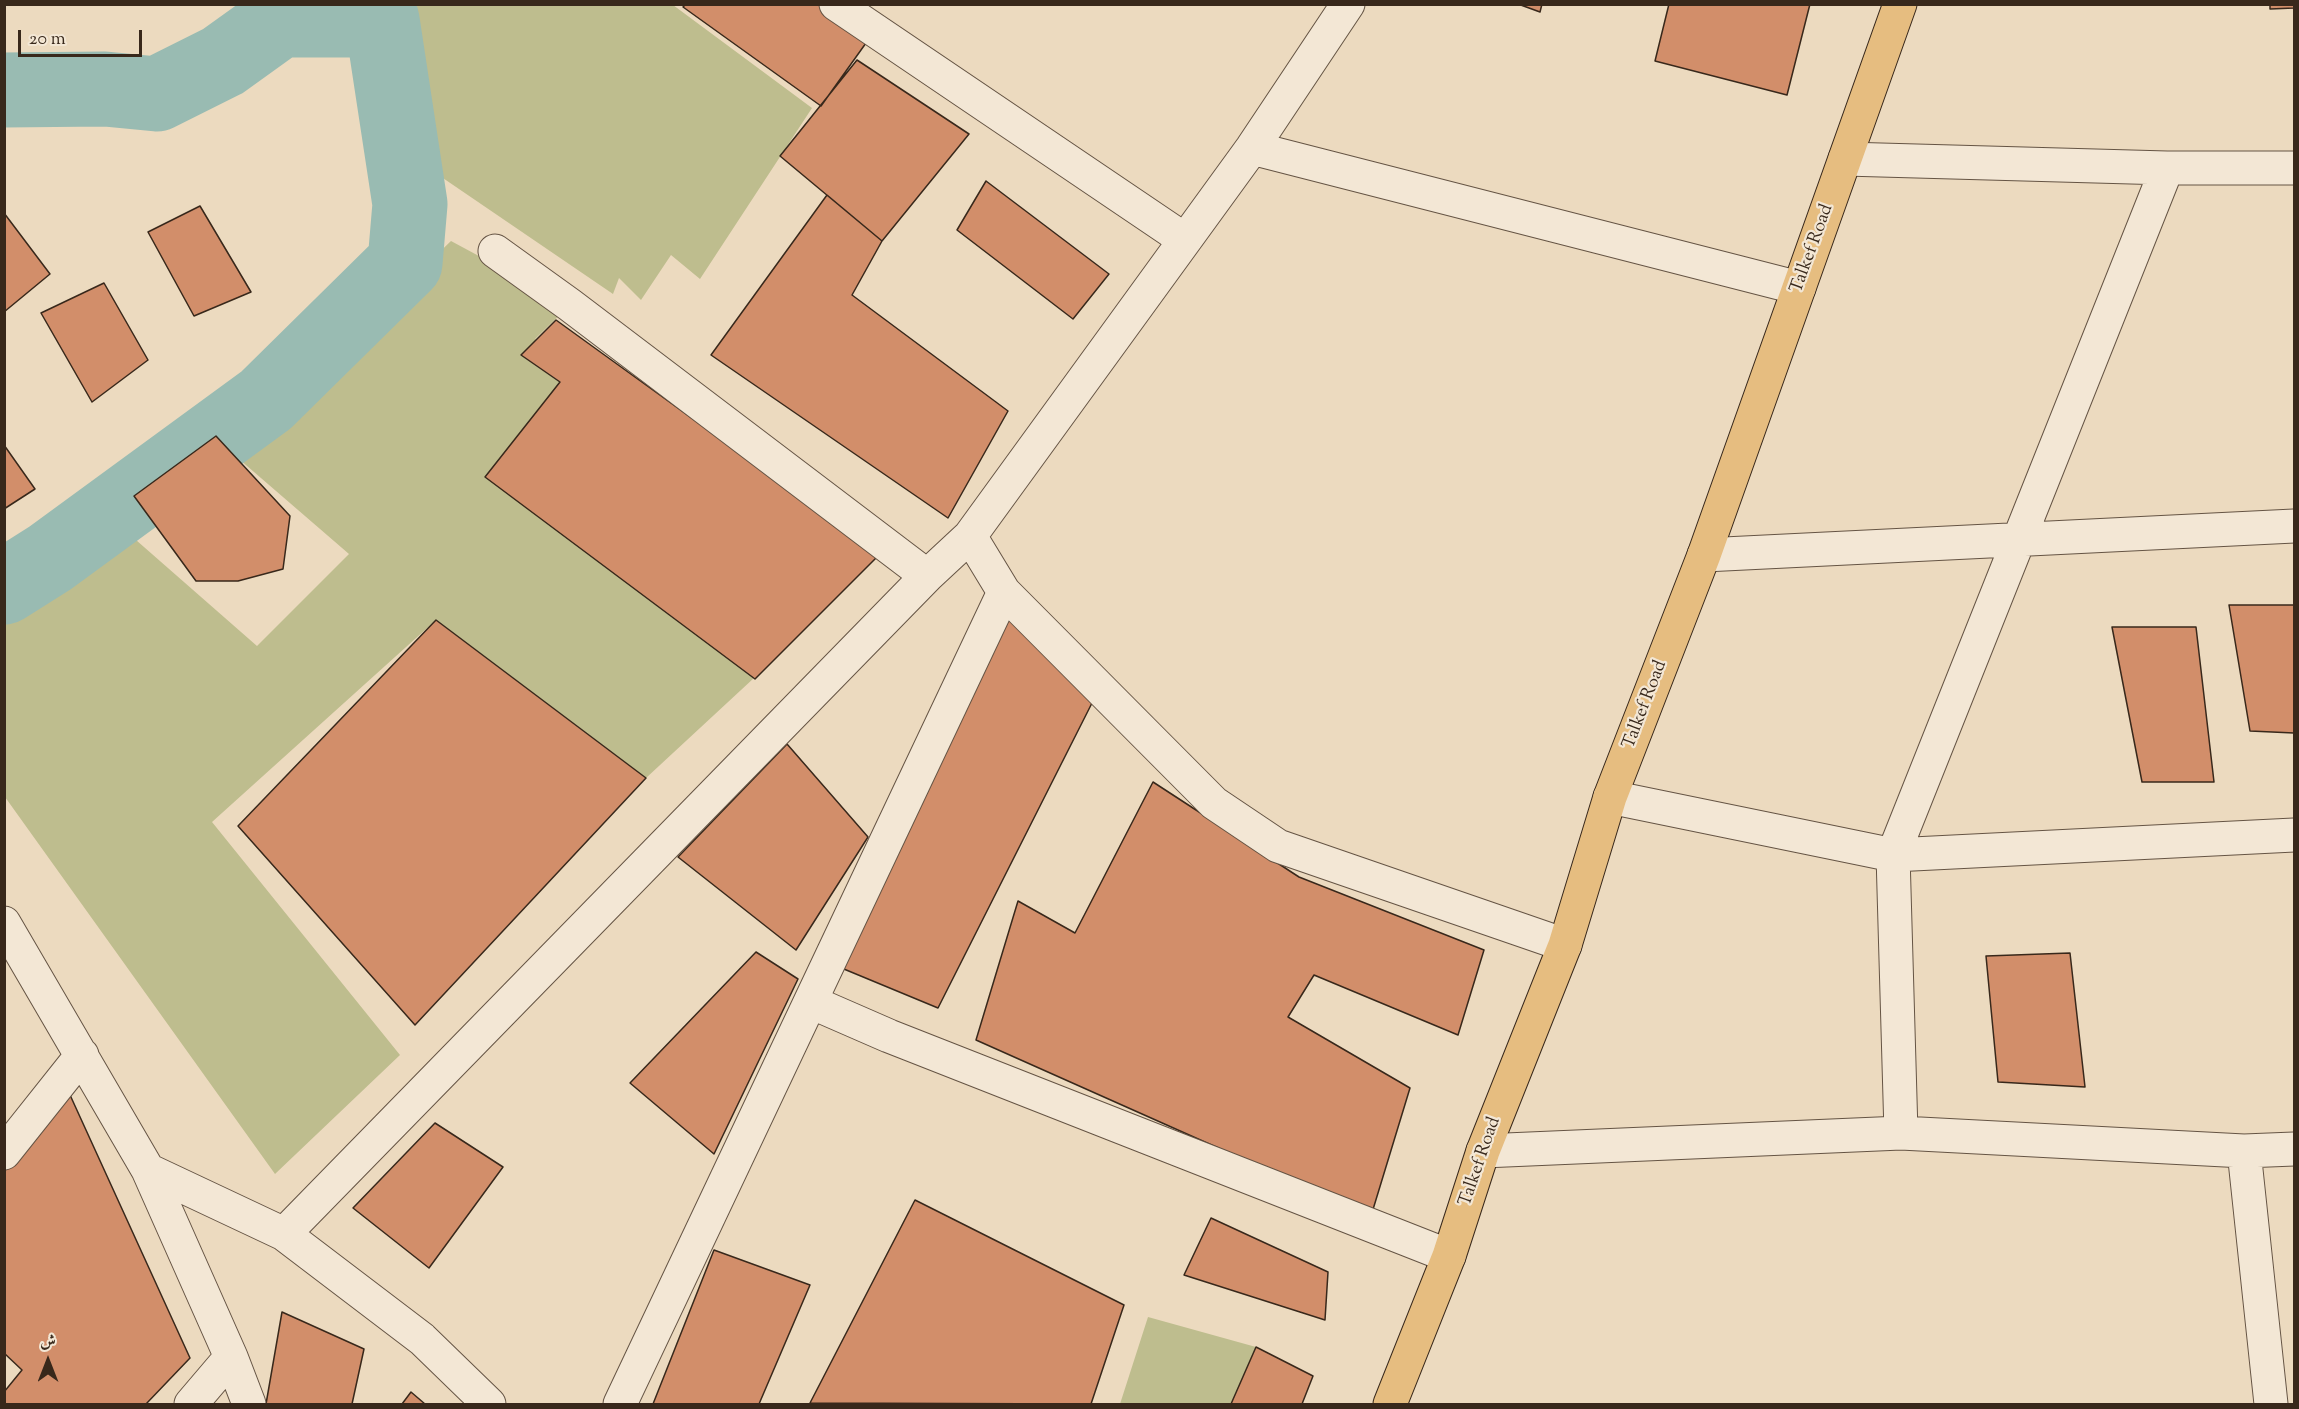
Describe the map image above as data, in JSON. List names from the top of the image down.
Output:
{
  "streets": {
    "main road": ["Talkef Road"]
  },
  "scale_bar": "20 m",
  "north": "top"
}
